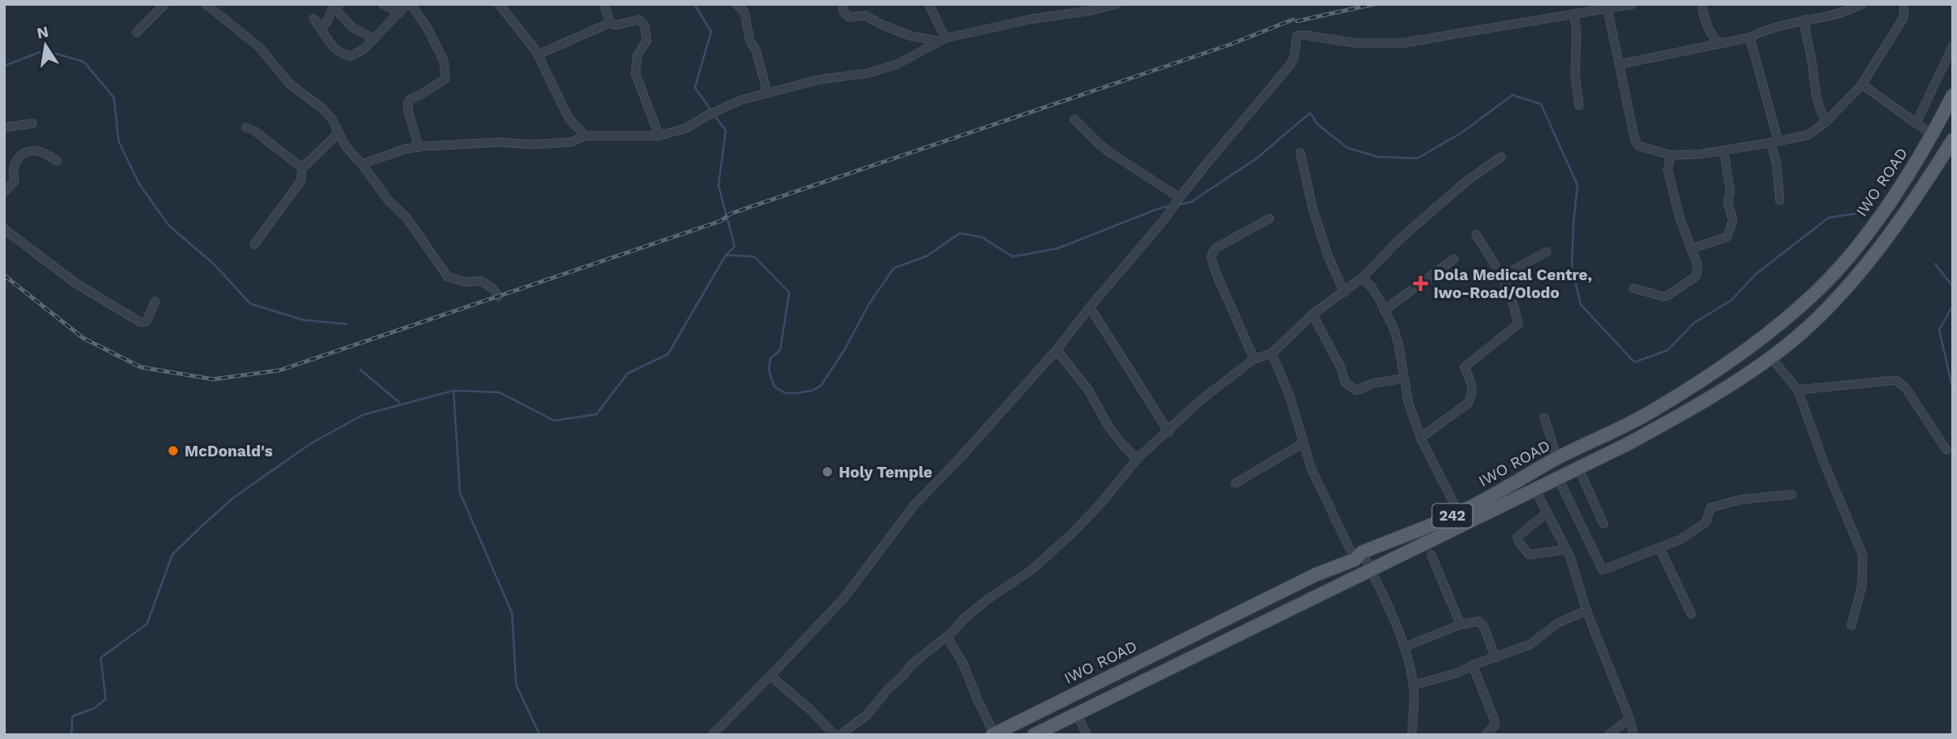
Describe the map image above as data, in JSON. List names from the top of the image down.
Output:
{
  "streets": {
    "main road": ["IWO ROAD", "242"]
  },
  "places": {
    "health": ["Dola Medical Centre, Iwo-Road/Olodo"],
    "other": ["McDonald's", "Holy Temple"]
  },
  "north": "top"
}
